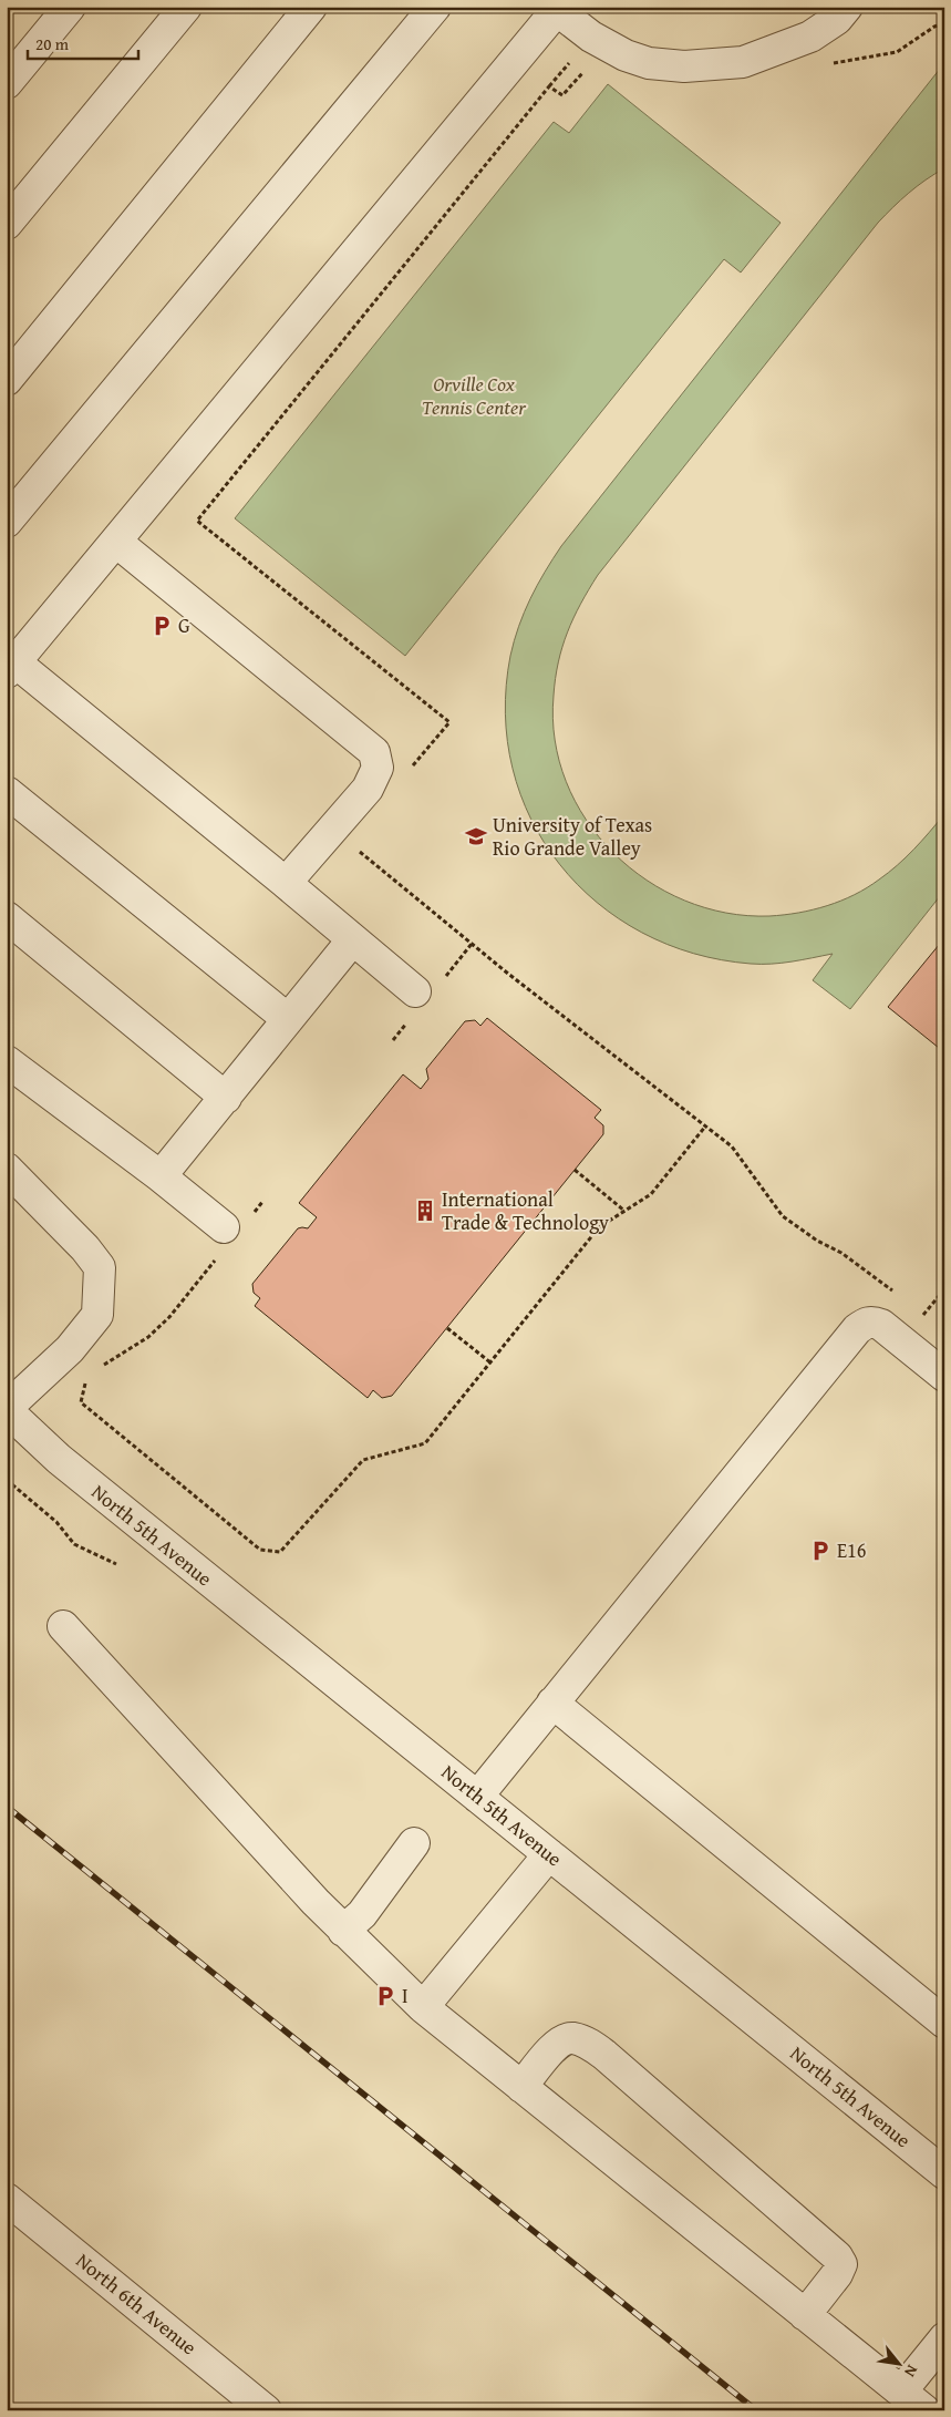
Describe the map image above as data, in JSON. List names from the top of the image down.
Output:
{
  "streets": {
    "street": ["North 5th Avenue", "North 6th Avenue"]
  },
  "parks": ["Orville Cox Tennis Center"],
  "places": {
    "parking": ["G", "E16", "I"],
    "school or university": ["University of Texas Rio Grande Valley"],
    "building": ["International Trade & Technology"]
  },
  "scale_bar": "20 m",
  "north": "bottom right"
}
